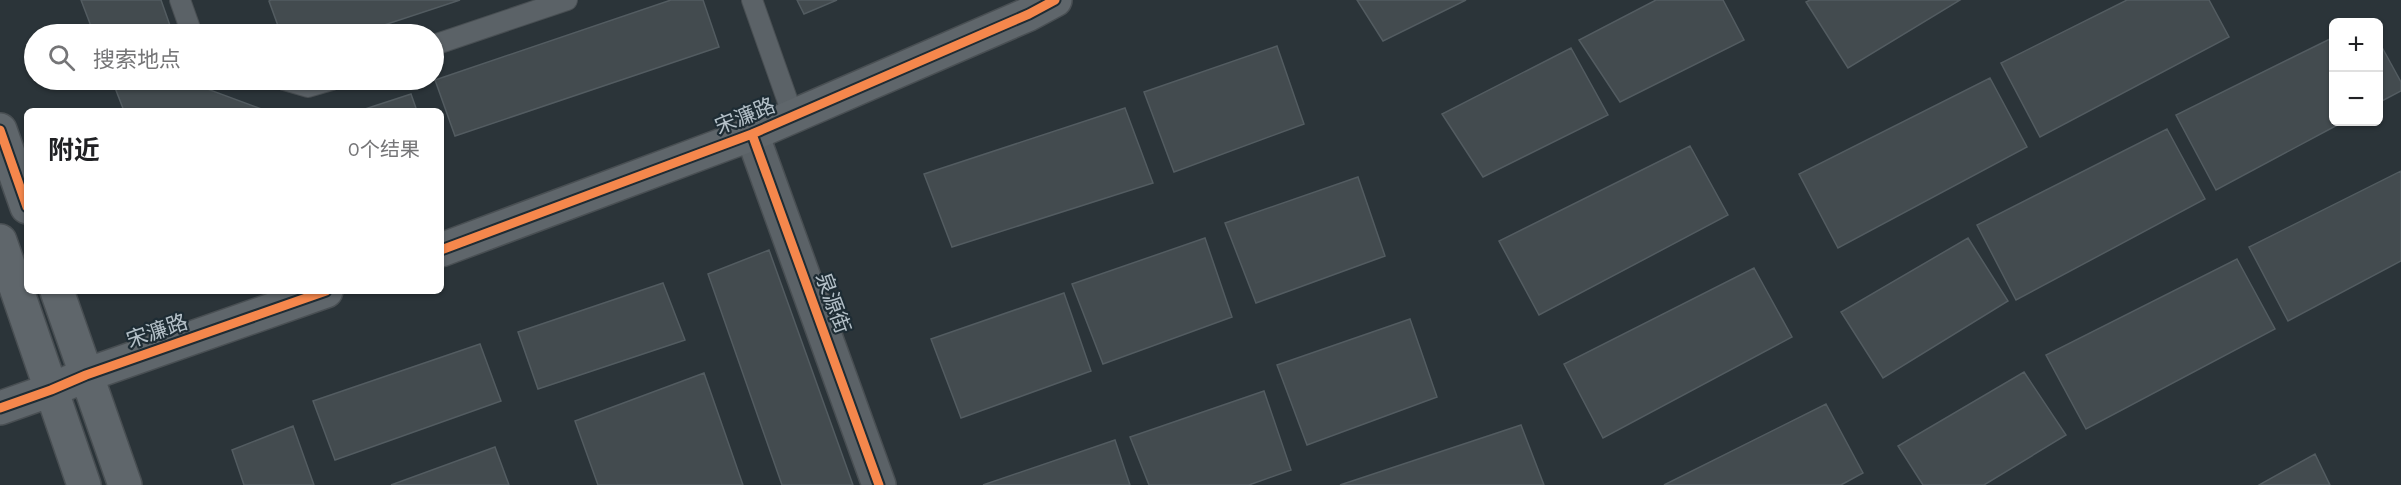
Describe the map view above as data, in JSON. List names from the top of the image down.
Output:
{
  "streets": {
    "street": ["宋濂路", "泉源街"]
  },
  "crossings": [
    ["宋濂路", "泉源街"]
  ],
  "page": {
    "map_buttons": ["+", "−"],
    "search": "搜索地点",
    "heading": ["附近", "0个结果"]
  }
}
